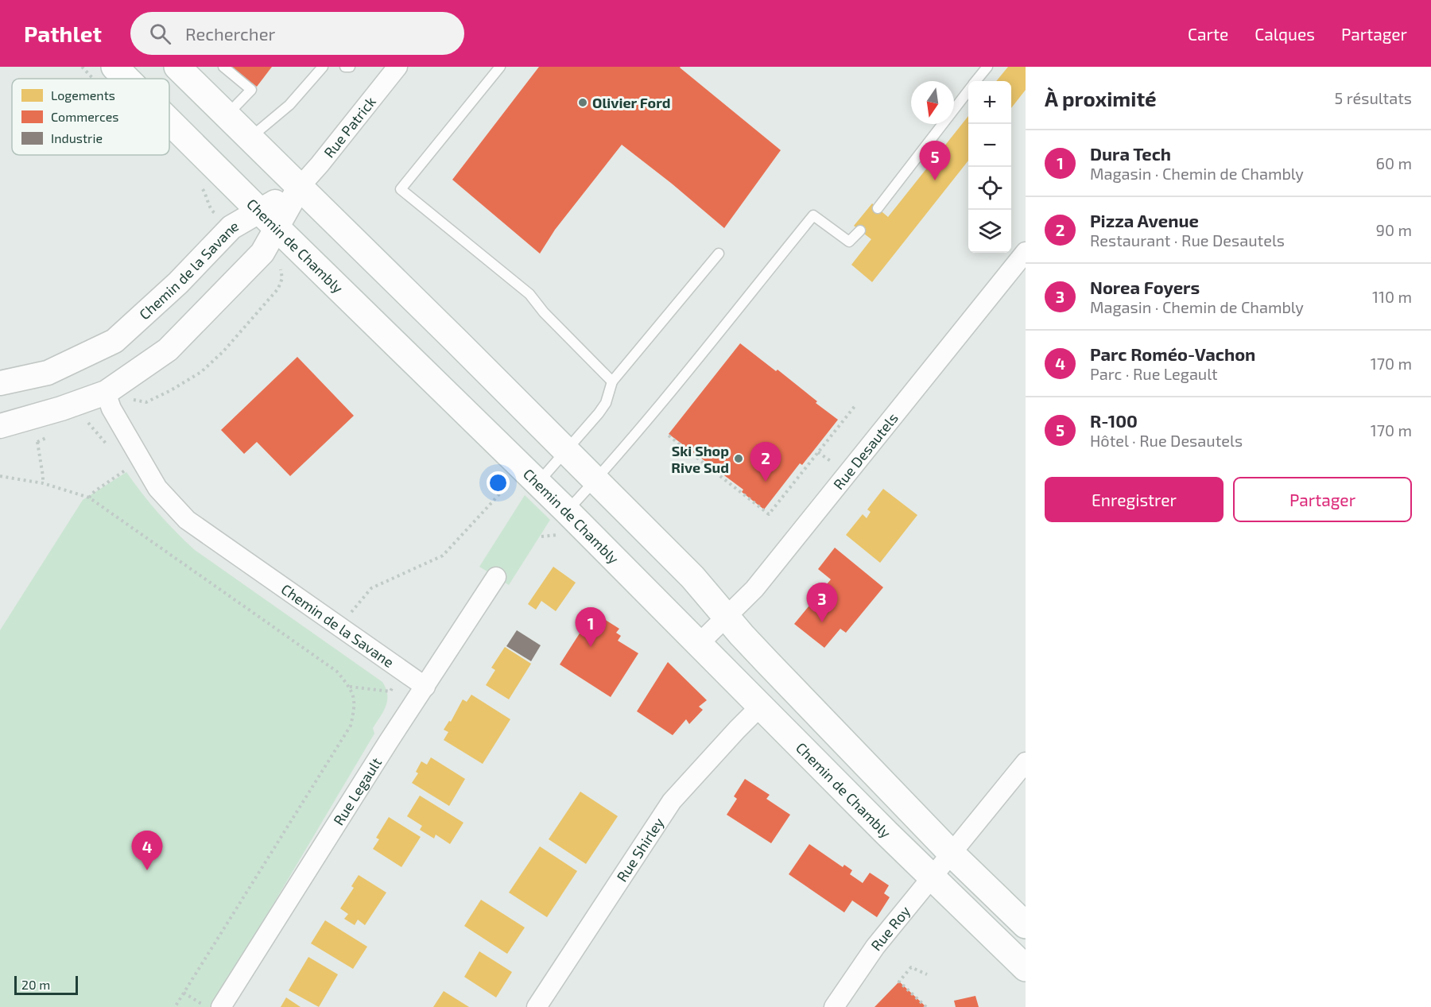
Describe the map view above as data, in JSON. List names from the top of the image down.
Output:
{
  "streets": {
    "main road": ["Chemin de Chambly"],
    "street": [
      "Rue Patrick",
      "Chemin de la Savane",
      "Rue Desautels",
      "Rue Legault",
      "Rue Shirley",
      "Rue Roy"
    ]
  },
  "crossings": [
    ["Rue Patrick", "Chemin de la Savane"],
    ["Chemin de Chambly", "Chemin de la Savane"],
    ["Chemin de Chambly", "Rue Desautels"],
    ["Chemin de Chambly", "Rue Shirley"],
    ["Chemin de Chambly", "Rue Roy"],
    ["Chemin de la Savane", "Rue Legault"]
  ],
  "places": ["Olivier Ford", "Ski Shop Rive Sud"],
  "legend": ["Logements", "Commerces", "Industrie"],
  "scale_bar": "20 m",
  "north": "bottom",
  "page": {
    "header": "Pathlet",
    "search": "Rechercher",
    "nav": ["Carte", "Calques", "Partager"],
    "heading": ["À proximité", "5 résultats"],
    "map_buttons": ["+", "−"],
    "list": [
      {
        "mark": "1",
        "name": "Dura Tech",
        "note": "Magasin · Chemin de Chambly",
        "value": "60 m"
      },
      {
        "mark": "2",
        "name": "Pizza Avenue",
        "note": "Restaurant · Rue Desautels",
        "value": "90 m"
      },
      {
        "mark": "3",
        "name": "Norea Foyers",
        "note": "Magasin · Chemin de Chambly",
        "value": "110 m"
      },
      {
        "mark": "4",
        "name": "Parc Roméo-Vachon",
        "note": "Parc · Rue Legault",
        "value": "170 m"
      },
      {
        "mark": "5",
        "name": "R-100",
        "note": "Hôtel · Rue Desautels",
        "value": "170 m"
      }
    ],
    "pins": [
      "5",
      "2",
      "3",
      "1",
      "4"
    ],
    "buttons": ["Enregistrer", "Partager"],
    "scale": "20 m"
  }
}
